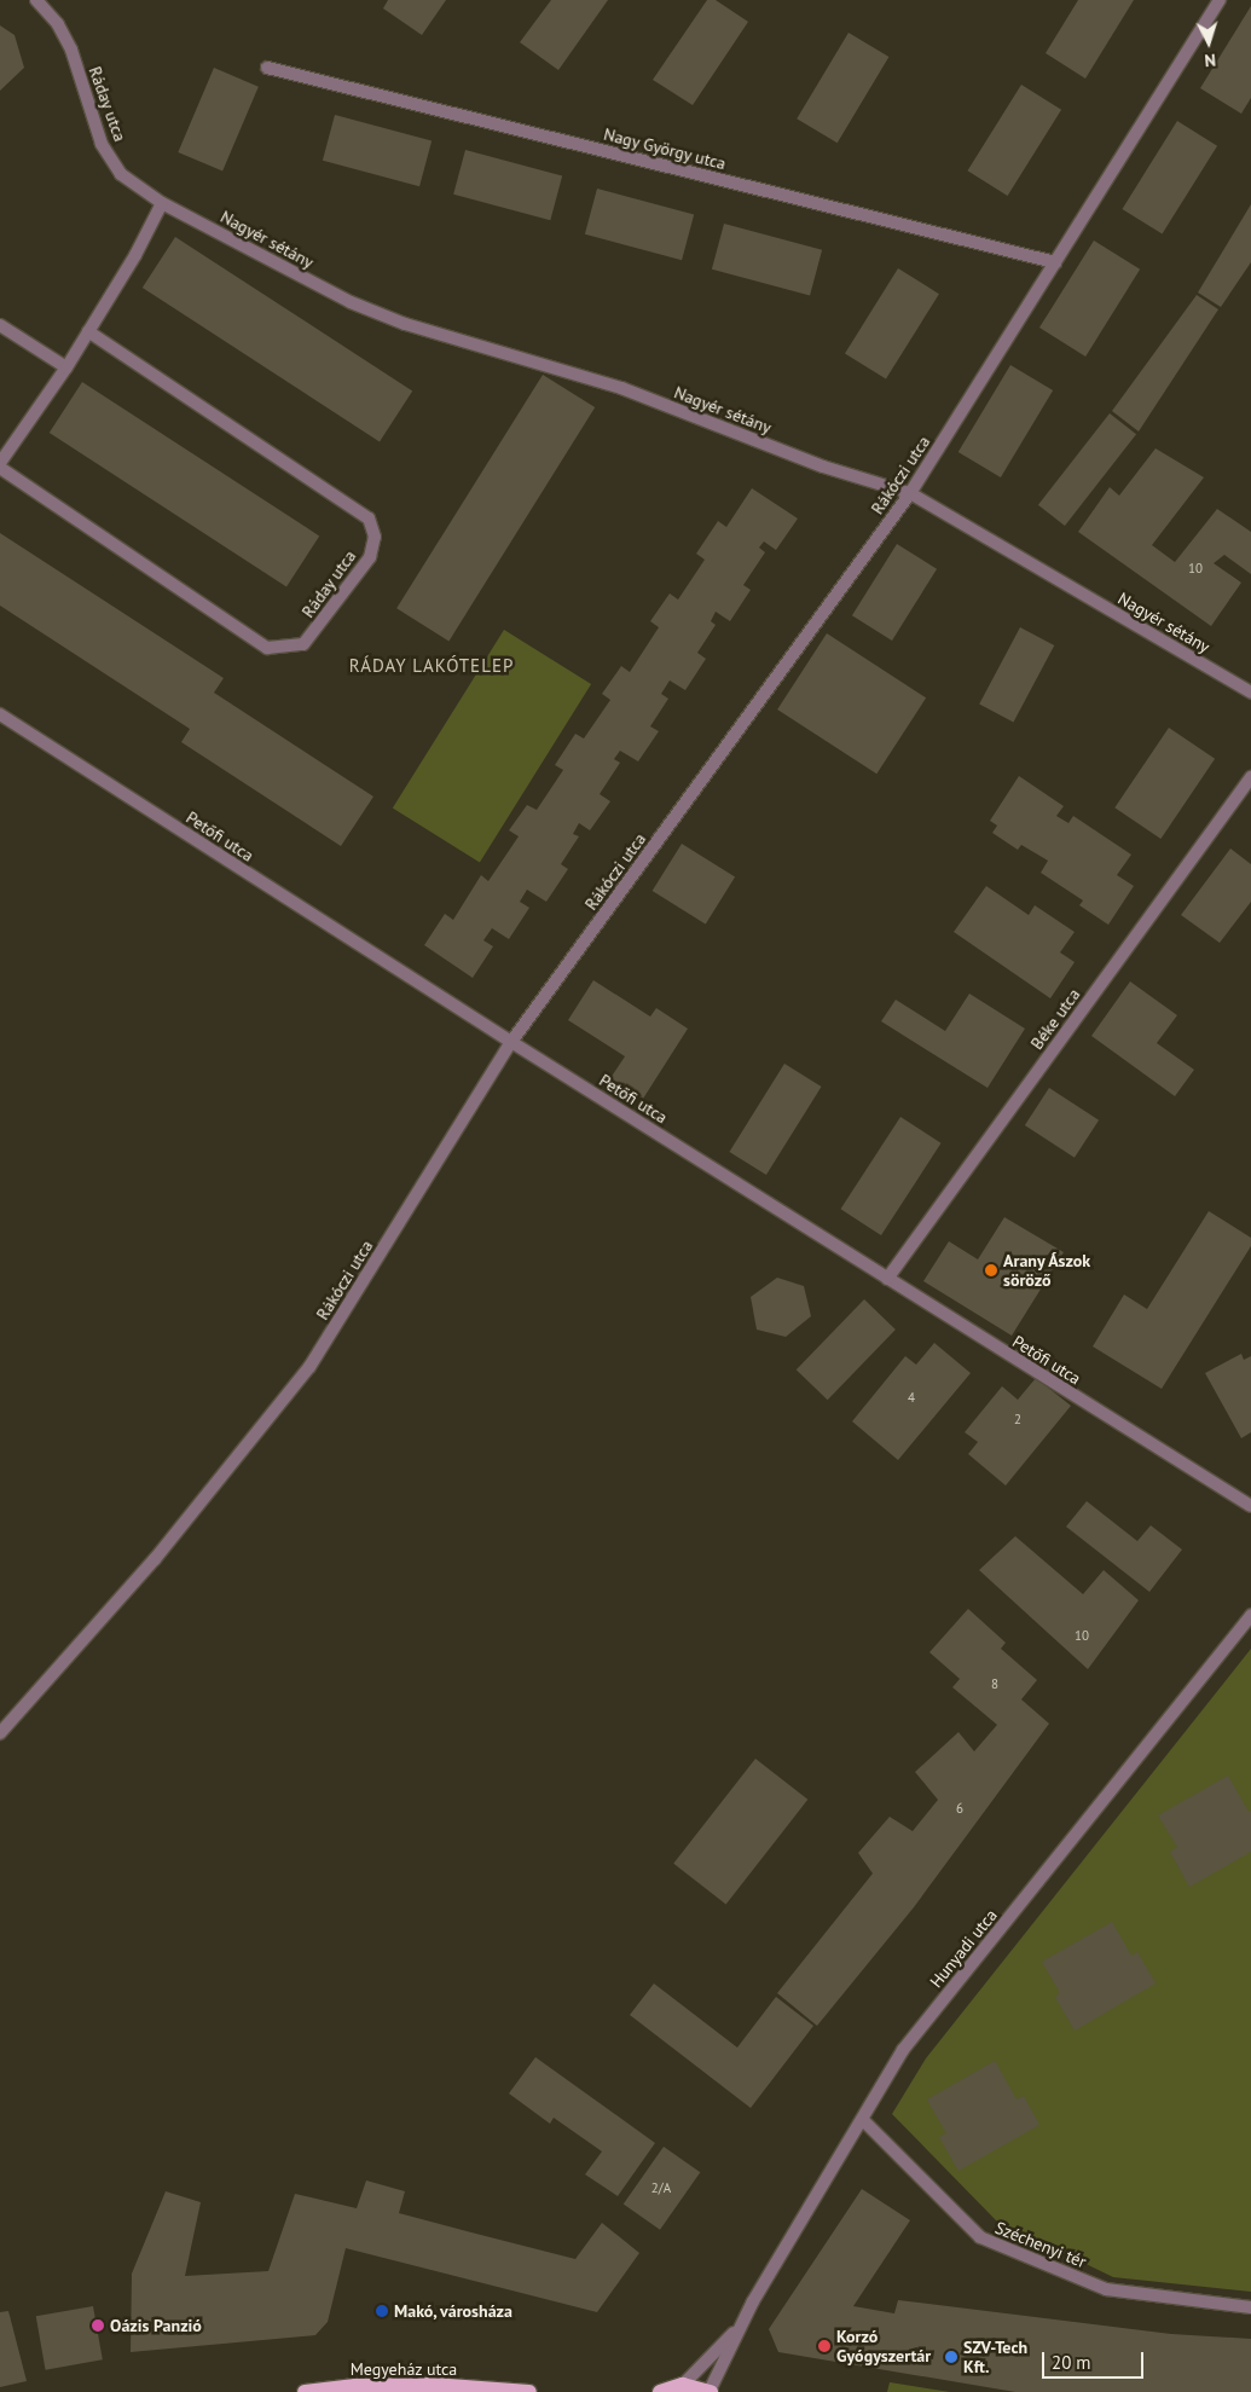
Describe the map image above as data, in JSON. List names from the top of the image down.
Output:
{
  "streets": {
    "main road": ["Megyeház utca"],
    "street": [
      "Ráday utca",
      "Nagy György utca",
      "Nagyér sétány",
      "Rákóczi utca",
      "Petőfi utca",
      "Béke utca",
      "Hunyadi utca",
      "Széchenyi tér"
    ]
  },
  "crossings": [
    ["Ráday utca", "Nagyér sétány"],
    ["Nagy György utca", "Rákóczi utca"],
    ["Nagyér sétány", "Rákóczi utca"],
    ["Rákóczi utca", "Petőfi utca"],
    ["Petőfi utca", "Béke utca"],
    ["Hunyadi utca", "Széchenyi tér"]
  ],
  "districts": ["RÁDAY LAKÓTELEP"],
  "places": [
    "Arany Ászok söröző",
    "Makó, városháza",
    "Oázis Panzió",
    "Korzó Gyógyszertár",
    "SZV-Tech Kft."
  ],
  "house_numbers": [
    "10",
    "4",
    "2",
    "10",
    "8",
    "6",
    "2/A"
  ],
  "scale_bar": "20 m",
  "north": "bottom"
}
